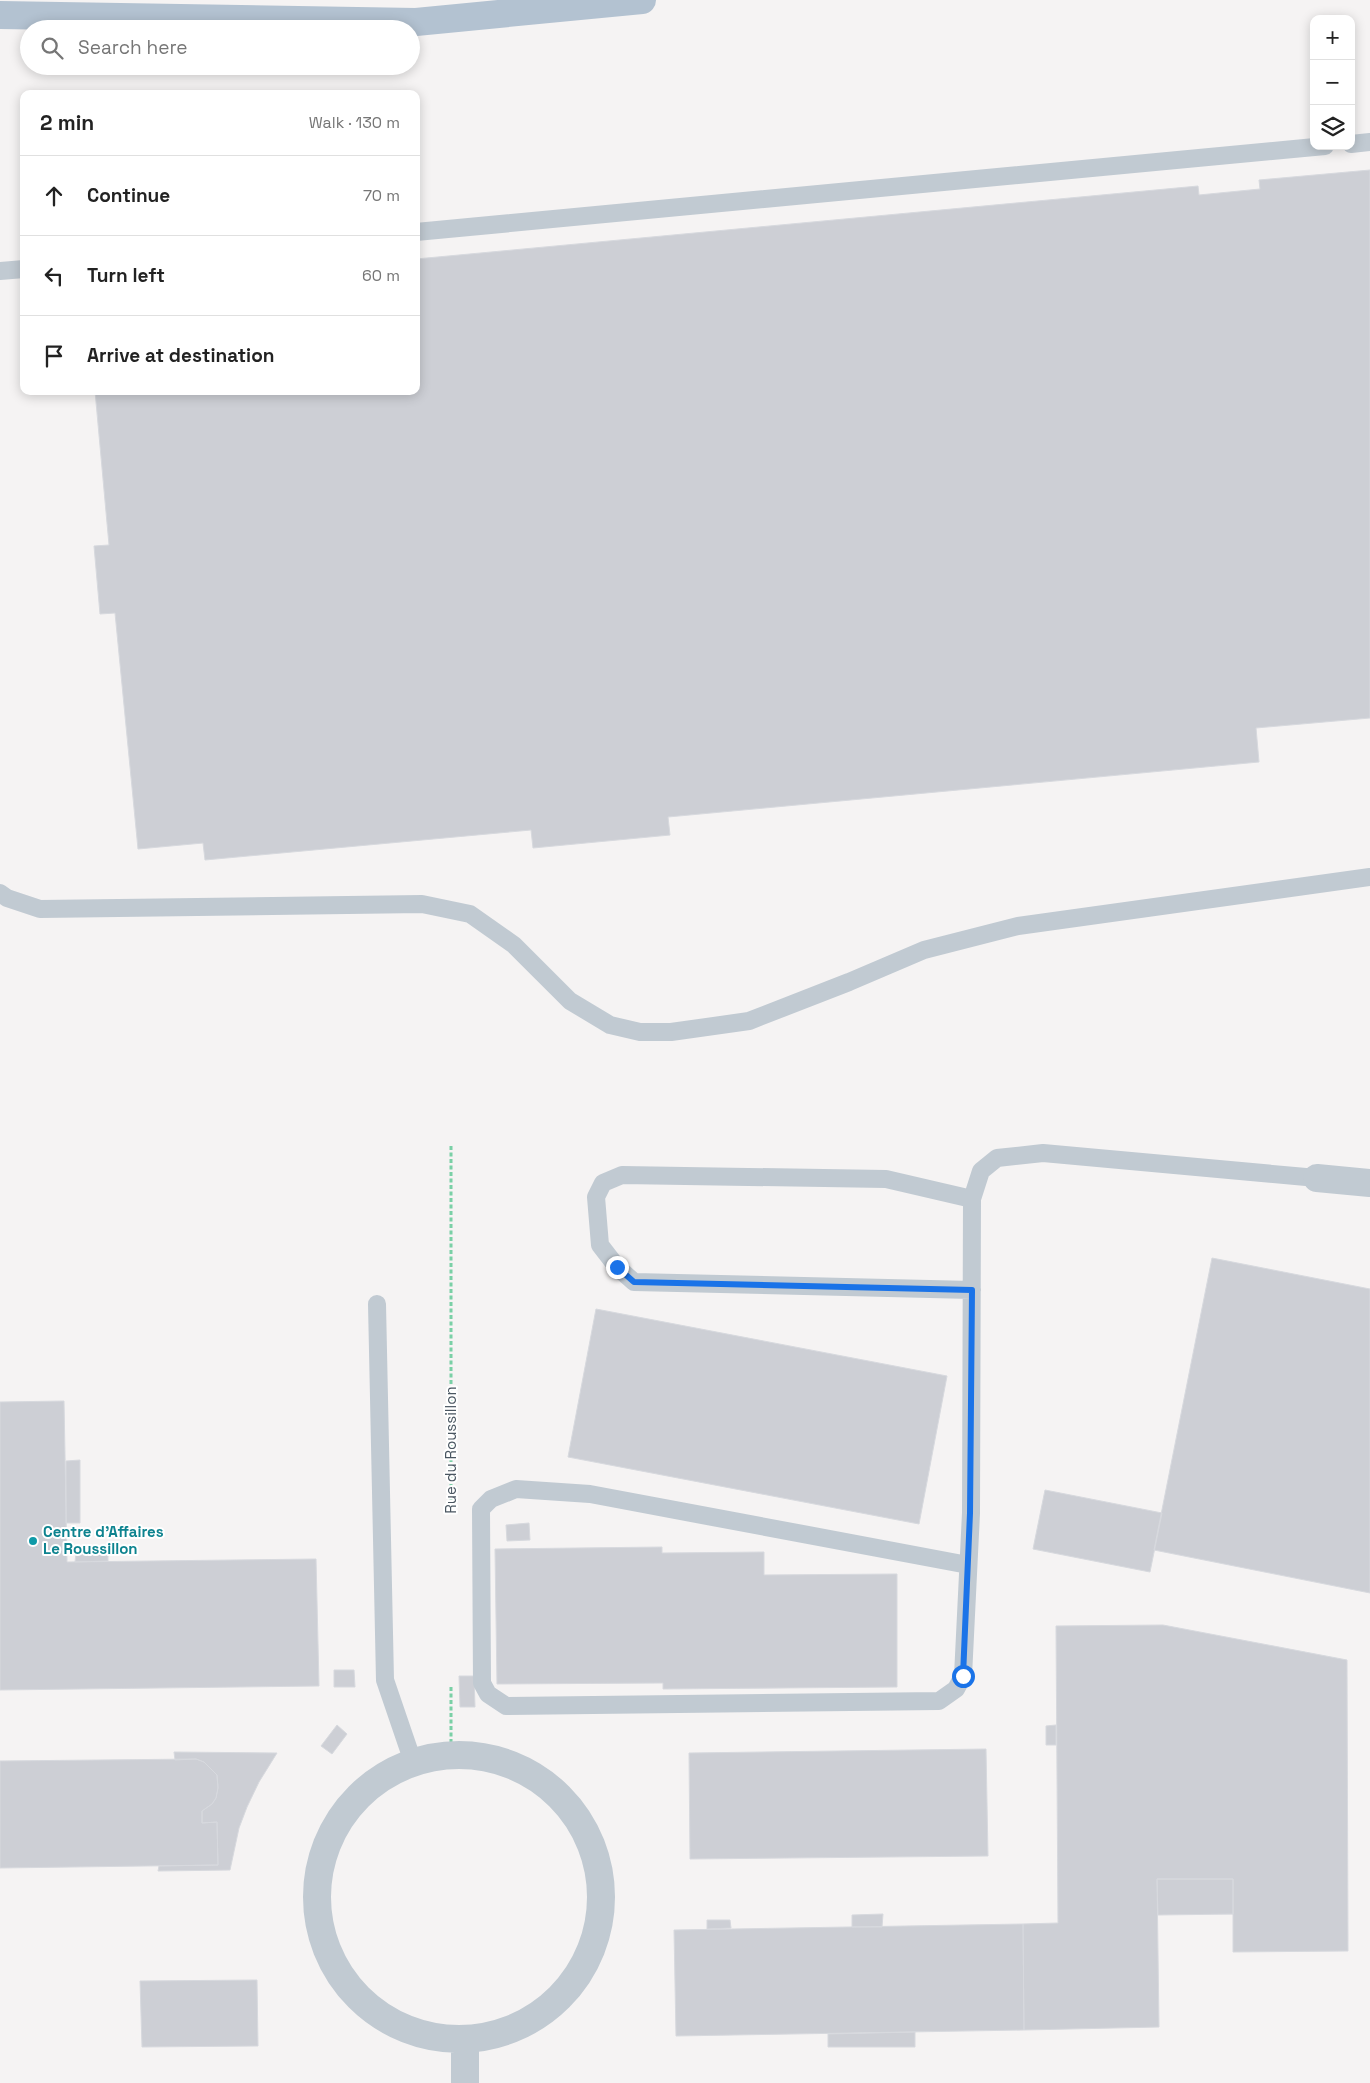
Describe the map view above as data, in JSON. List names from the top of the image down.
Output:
{
  "streets": {
    "path": ["Rue du Roussillon"]
  },
  "places": ["Centre d’Affaires Le Roussillon"],
  "page": {
    "map_buttons": ["+", "−"],
    "search": "Search here",
    "heading": ["2 min", "Walk · 130 m"],
    "list": [
      ["Continue", "70 m"],
      ["Turn left", "60 m"],
      "Arrive at destination"
    ]
  }
}
